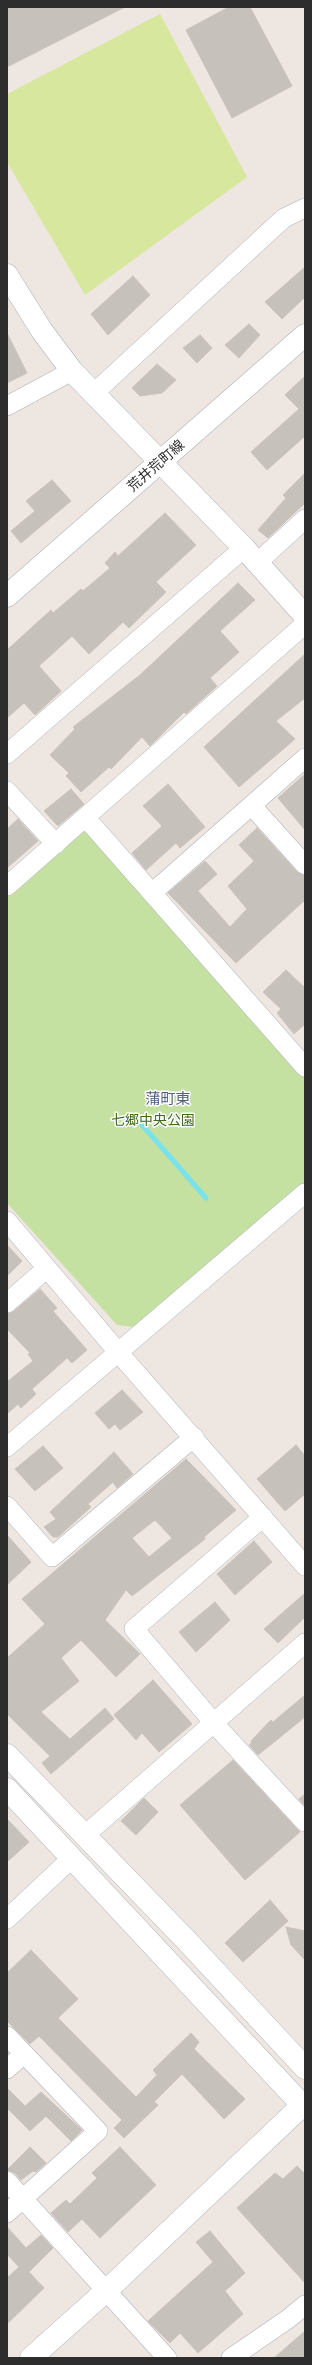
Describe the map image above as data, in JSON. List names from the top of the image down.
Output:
{
  "streets": {
    "street": ["荒井荒町線"]
  },
  "districts": ["蒲町東"],
  "parks": ["七郷中央公園"]
}
